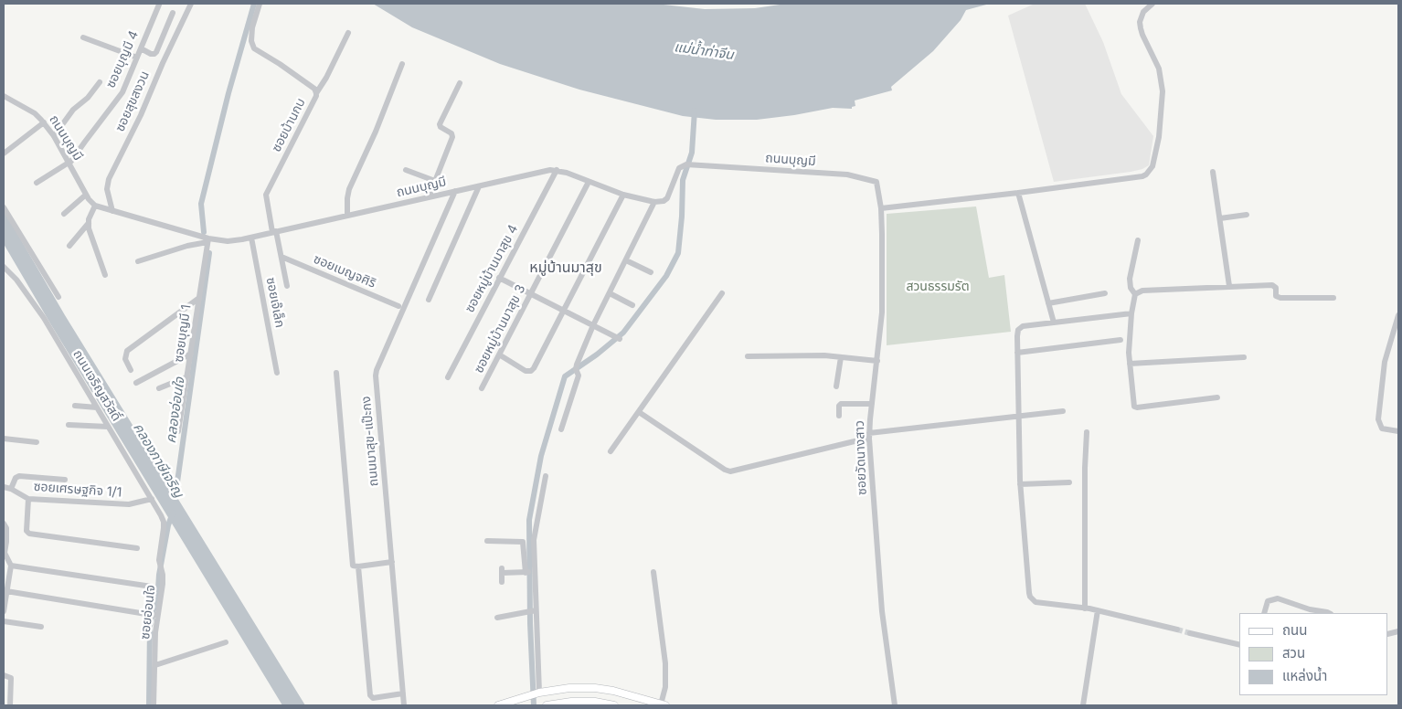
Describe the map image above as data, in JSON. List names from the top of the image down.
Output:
{
  "streets": {
    "street": [
      "ซอยบุญมี 4",
      "ซอยสุขสงวน",
      "ซอยบ้านกบ",
      "ถนนบุญมี",
      "ซอยหมู่บ้านมาสุข 4",
      "ซอยเบญจศิริ",
      "ซอยเจ๊เล็ก",
      "ซอยหมู่บ้านมาสุข 3",
      "ซอยบุญมี 1",
      "ถนนเจริญสวัสดิ์",
      "ถนนมาสุข-แป๊ะกง",
      "ซอยวัดนางสาว",
      "ซอยเศรษฐกิจ 1/1",
      "ซอยอ่อนใจ"
    ]
  },
  "crossings": [
    ["ซอยบุญมี 4", "ถนนบุญมี"],
    ["ซอยสุขสงวน", "ถนนบุญมี"],
    ["ซอยบ้านกบ", "ถนนบุญมี"],
    ["ถนนบุญมี", "ซอยหมู่บ้านมาสุข 4"],
    ["ถนนบุญมี", "ซอยเจ๊เล็ก"],
    ["ถนนบุญมี", "ซอยหมู่บ้านมาสุข 3"],
    ["ถนนบุญมี", "ซอยบุญมี 1"],
    ["ถนนบุญมี", "ถนนมาสุข-แป๊ะกง"],
    ["ถนนบุญมี", "ซอยวัดนางสาว"],
    ["ถนนเจริญสวัสดิ์", "ซอยเศรษฐกิจ 1/1"],
    ["ถนนเจริญสวัสดิ์", "ซอยอ่อนใจ"]
  ],
  "districts": ["หมู่บ้านมาสุข"],
  "water": ["แม่น้ำท่าจีน", "คลองอ่อนใจ", "คลองภาษีเจริญ"],
  "parks": ["สวนธรรมรัต"],
  "legend": ["ถนน", "สวน", "แหล่งน้ำ"]
}
